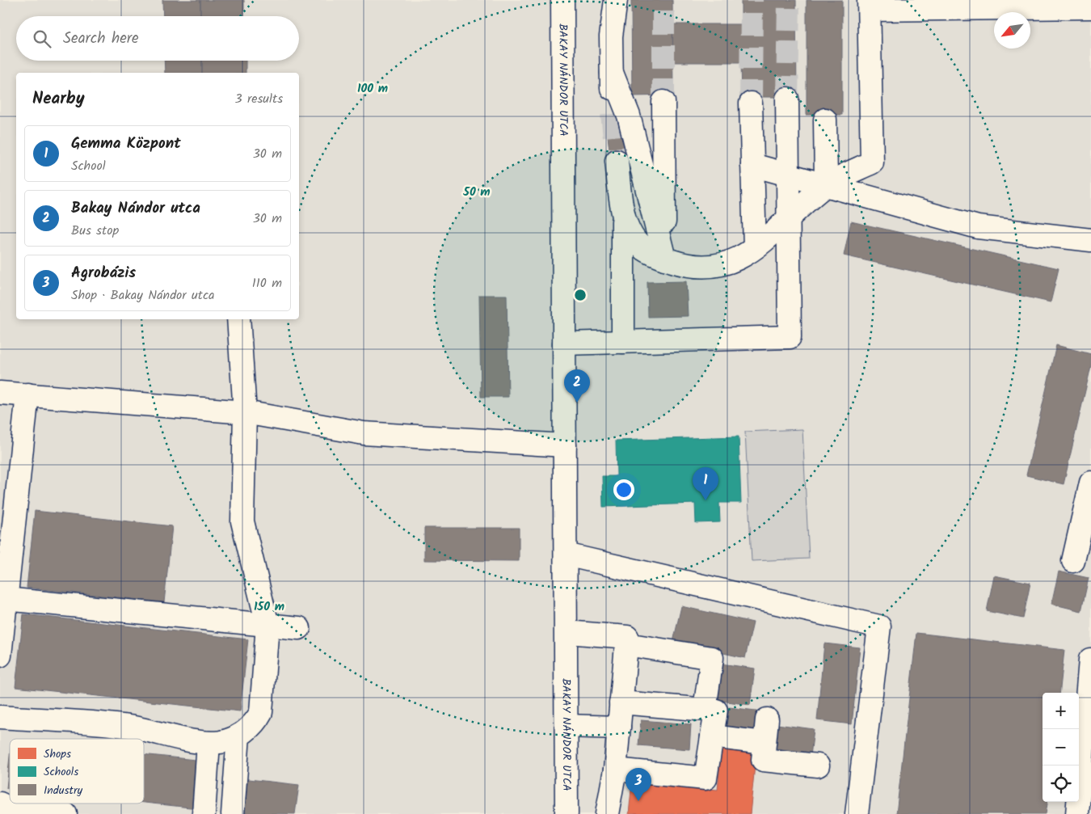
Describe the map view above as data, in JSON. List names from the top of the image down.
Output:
{
  "streets": {
    "street": ["BAKAY NÁNDOR UTCA"]
  },
  "legend": ["Shops", "Schools", "Industry"],
  "north": "bottom left",
  "page": {
    "search": "Search here",
    "heading": ["Nearby", "3 results"],
    "list": [
      {
        "mark": "1",
        "name": "Gemma Központ",
        "note": "School",
        "value": "30 m"
      },
      {
        "mark": "2",
        "name": "Bakay Nándor utca",
        "note": "Bus stop",
        "value": "30 m"
      },
      {
        "mark": "3",
        "name": "Agrobázis",
        "note": "Shop · Bakay Nándor utca",
        "value": "110 m"
      }
    ],
    "pins": ["2", "1", "3"],
    "map_buttons": ["+", "−"]
  },
  "rings": ["100 m", "50 m", "150 m"]
}
